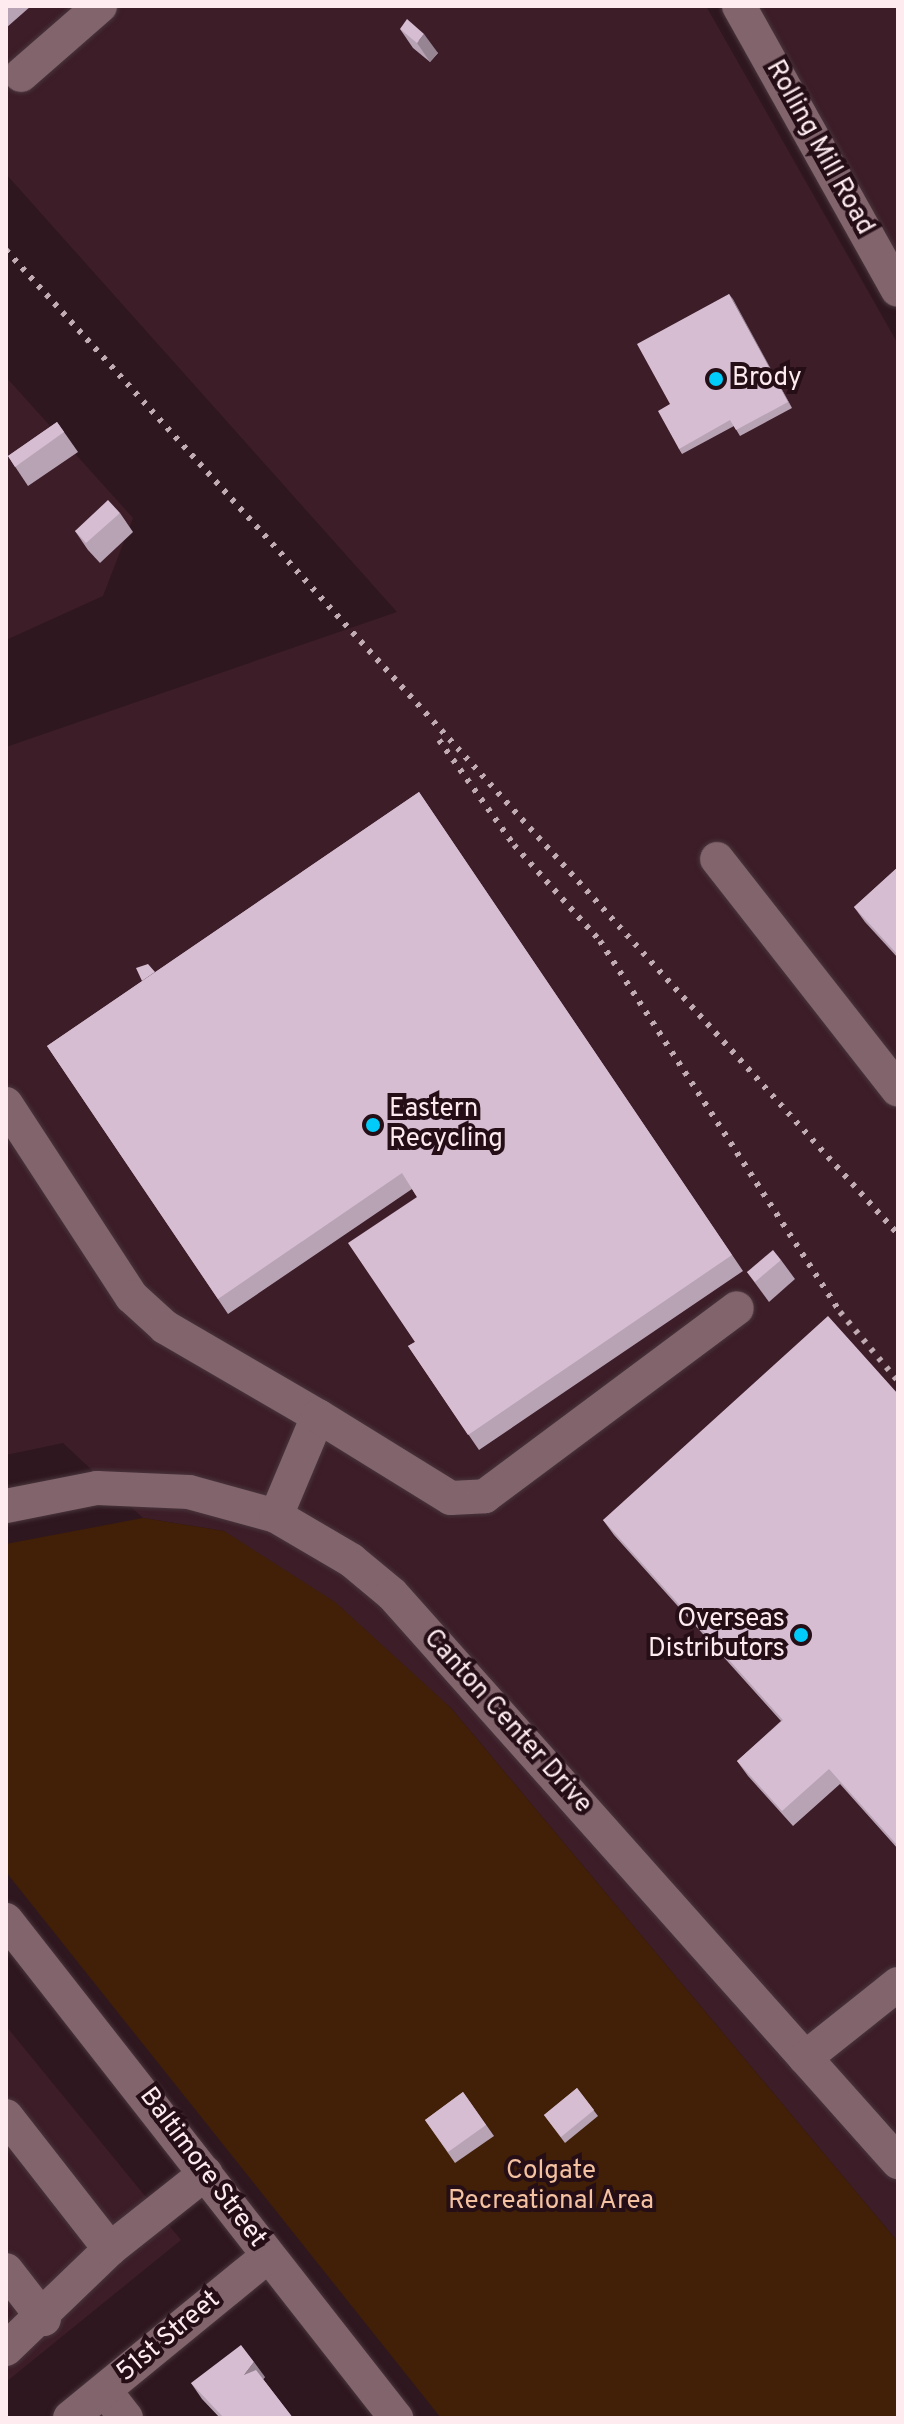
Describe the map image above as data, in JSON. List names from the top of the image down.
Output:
{
  "streets": {
    "street": [
      "Rolling Mill Road",
      "Canton Center Drive",
      "Baltimore Street",
      "51st Street"
    ]
  },
  "crossings": [
    ["Baltimore Street", "51st Street"]
  ],
  "parks": ["Colgate Recreational Area"],
  "places": ["Brody", "Eastern Recycling", "Overseas Distributors"]
}
